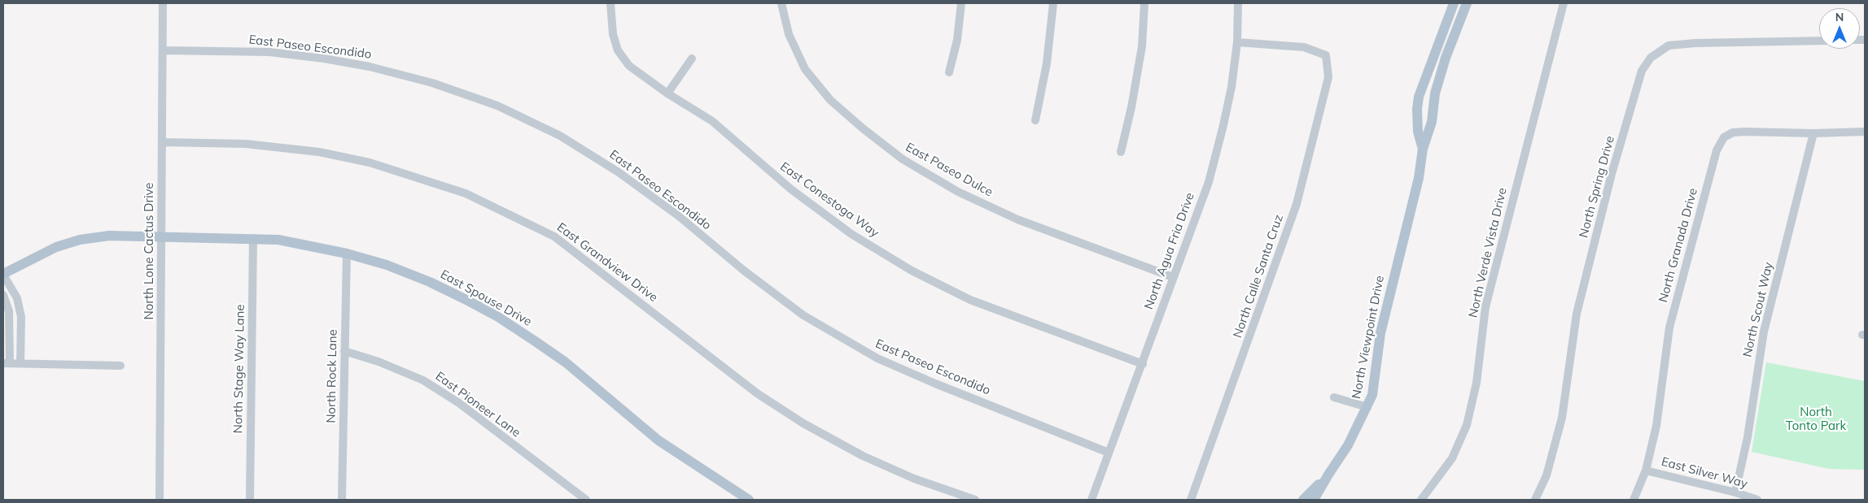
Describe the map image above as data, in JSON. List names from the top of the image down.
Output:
{
  "streets": {
    "main road": ["East Spouse Drive", "North Viewpoint Drive"],
    "street": [
      "East Paseo Escondido",
      "East Paseo Dulce",
      "North Spring Drive",
      "East Conestoga Way",
      "North Granada Drive",
      "North Lone Cactus Drive",
      "North Agua Fria Drive",
      "North Verde Vista Drive",
      "East Grandview Drive",
      "North Calle Santa Cruz",
      "North Scout Way",
      "North Stage Way Lane",
      "North Rock Lane",
      "East Pioneer Lane",
      "East Silver Way"
    ]
  },
  "crossings": [
    ["East Paseo Escondido", "North Lone Cactus Drive"],
    ["East Paseo Escondido", "North Agua Fria Drive"],
    ["East Paseo Dulce", "North Agua Fria Drive"],
    ["East Conestoga Way", "North Agua Fria Drive"],
    ["North Granada Drive", "North Scout Way"],
    ["North Granada Drive", "East Silver Way"],
    ["North Lone Cactus Drive", "East Grandview Drive"],
    ["North Lone Cactus Drive", "East Spouse Drive"],
    ["North Agua Fria Drive", "North Calle Santa Cruz"],
    ["East Spouse Drive", "North Stage Way Lane"],
    ["East Spouse Drive", "North Rock Lane"],
    ["North Scout Way", "East Silver Way"],
    ["North Rock Lane", "East Pioneer Lane"]
  ],
  "parks": ["North Tonto Park"],
  "north": "top"
}
